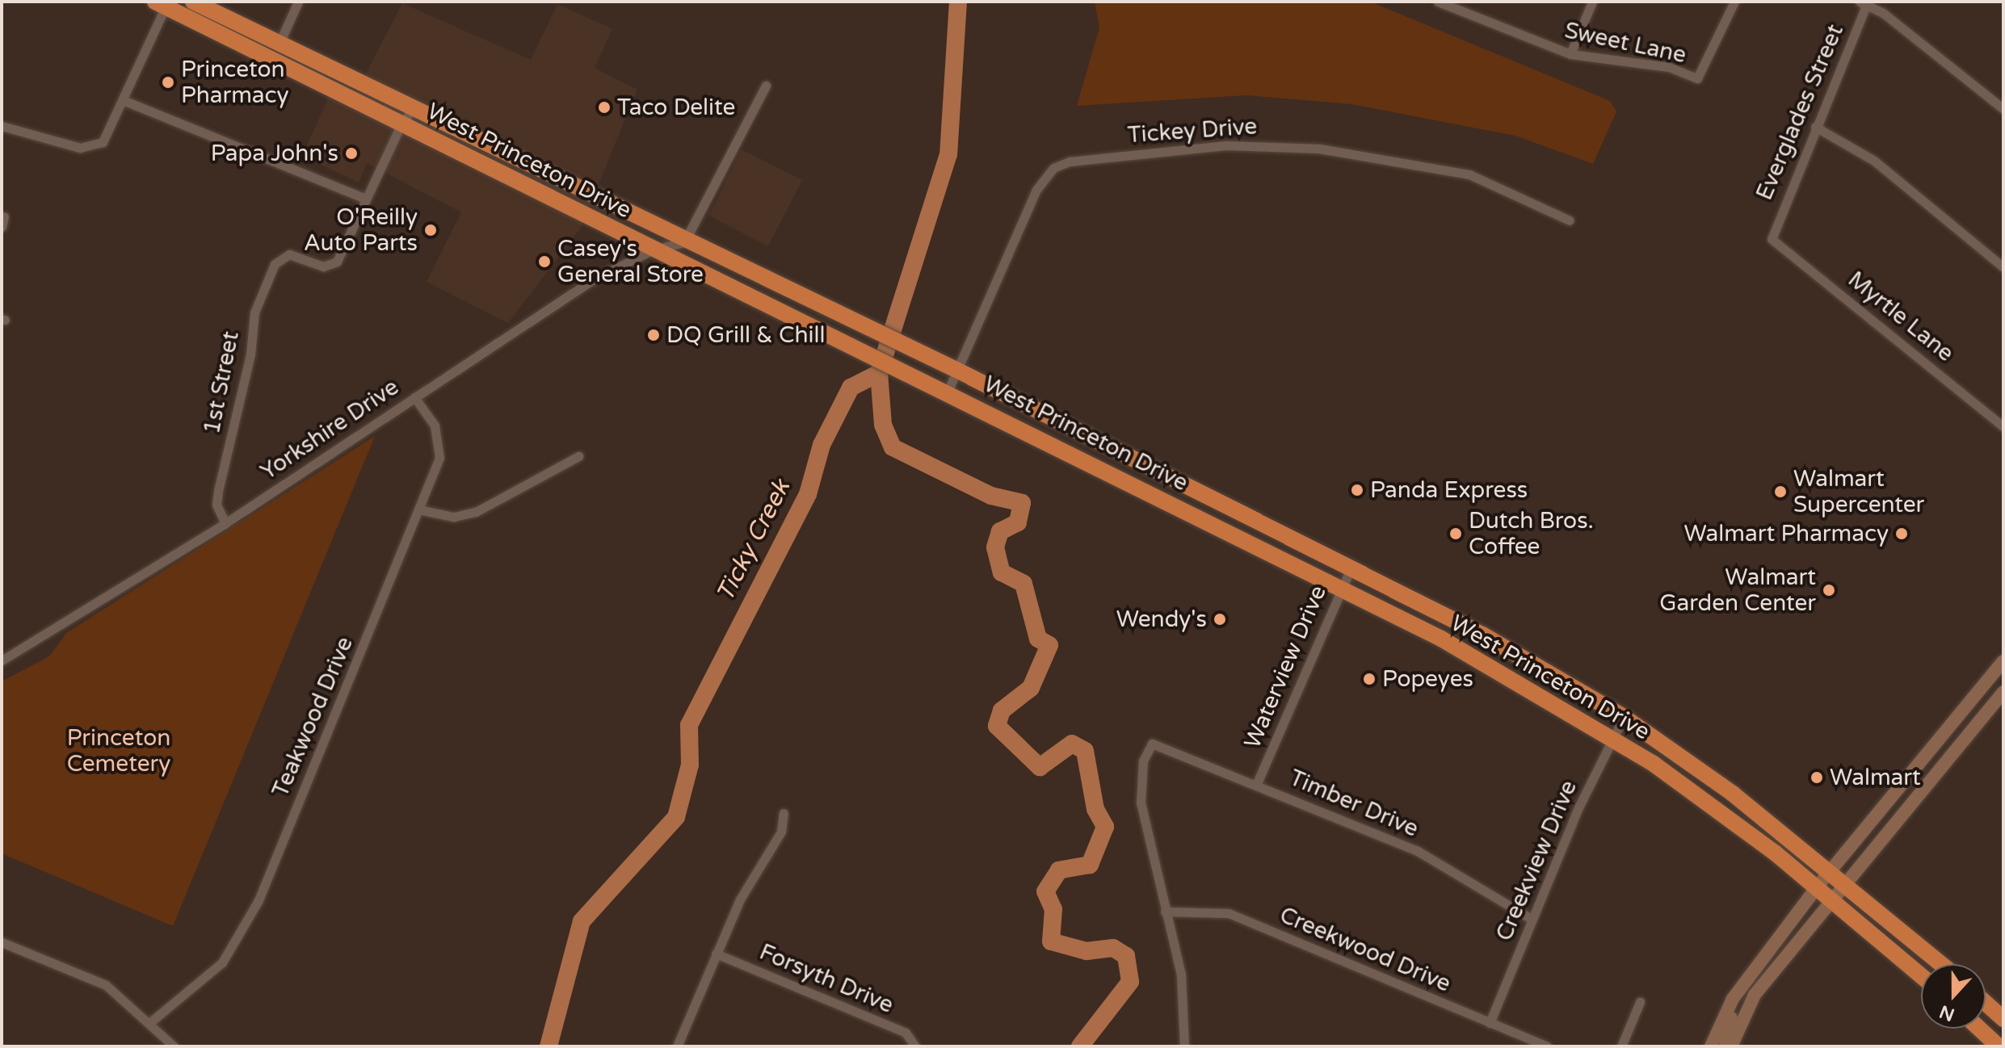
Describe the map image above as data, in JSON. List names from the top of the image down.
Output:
{
  "streets": {
    "highway": ["West Princeton Drive"],
    "street": [
      "Sweet Lane",
      "Everglades Street",
      "Tickey Drive",
      "Myrtle Lane",
      "1st Street",
      "Yorkshire Drive",
      "Waterview Drive",
      "Teakwood Drive",
      "Timber Drive",
      "Creekview Drive",
      "Creekwood Drive",
      "Forsyth Drive"
    ]
  },
  "crossings": [
    ["Everglades Street", "Myrtle Lane"],
    ["Tickey Drive", "West Princeton Drive"],
    ["West Princeton Drive", "Yorkshire Drive"],
    ["West Princeton Drive", "Waterview Drive"],
    ["West Princeton Drive", "Creekview Drive"],
    ["1st Street", "Yorkshire Drive"],
    ["Yorkshire Drive", "Teakwood Drive"],
    ["Waterview Drive", "Timber Drive"],
    ["Timber Drive", "Creekview Drive"],
    ["Timber Drive", "Creekwood Drive"],
    ["Creekview Drive", "Creekwood Drive"]
  ],
  "water": ["Ticky Creek"],
  "parks": ["Princeton Cemetery"],
  "places": [
    "Princeton Pharmacy",
    "Taco Delite",
    "Papa John's",
    "O'Reilly Auto Parts",
    "Casey's General Store",
    "DQ Grill & Chill",
    "Panda Express",
    "Walmart Supercenter",
    "Dutch Bros. Coffee",
    "Walmart Pharmacy",
    "Walmart Garden Center",
    "Wendy's",
    "Popeyes",
    "Walmart"
  ],
  "north": "bottom"
}
